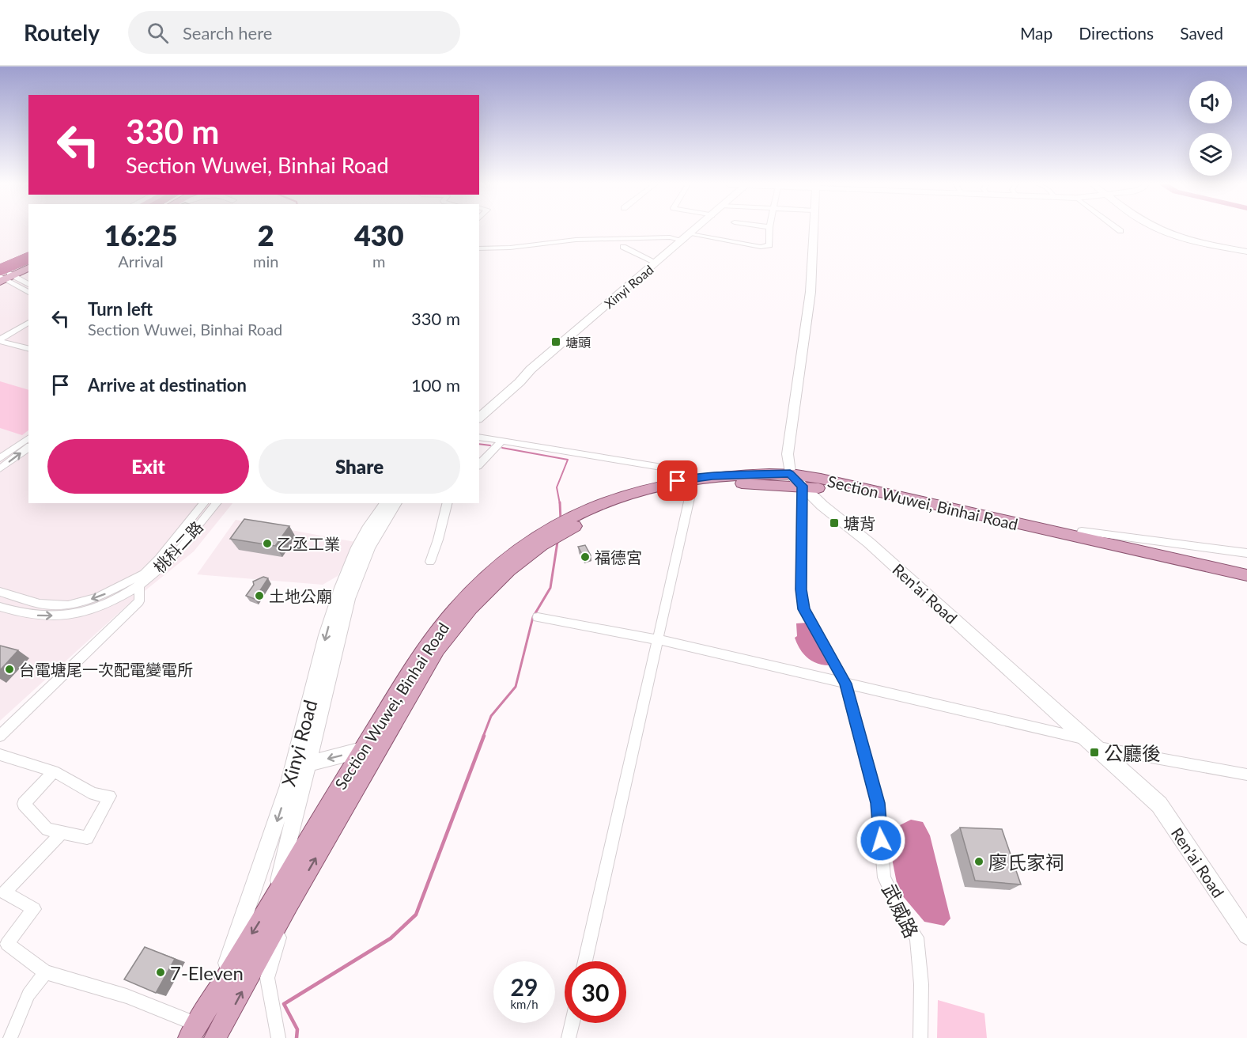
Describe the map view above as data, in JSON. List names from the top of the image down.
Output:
{
  "streets": {
    "main road": ["Section Wuwei, Binhai Road"],
    "street": [
      "Xinyi Road",
      "桃科二路",
      "Ren'ai Road",
      "武威路"
    ]
  },
  "crossings": [
    ["Xinyi Road", "Section Wuwei, Binhai Road"],
    ["Section Wuwei, Binhai Road", "Ren'ai Road"],
    ["Section Wuwei, Binhai Road", "武威路"],
    ["Ren'ai Road", "武威路"]
  ],
  "places": {
    "transit": ["塘頭", "塘背", "公廳後"],
    "other": [
      "乙丞工業",
      "福德宮",
      "土地公廟",
      "台電塘尾一次配電變電所",
      "廖氏家祠",
      "7-Eleven"
    ]
  },
  "page": {
    "header": "Routely",
    "search": "Search here",
    "nav": ["Map", "Directions", "Saved"],
    "turn": ["330 m", "Section Wuwei, Binhai Road"],
    "eta": [
      "16:25",
      "Arrival",
      "2",
      "min",
      "430",
      "m"
    ],
    "list": [
      {
        "name": "Turn left",
        "note": "Section Wuwei, Binhai Road",
        "value": "330 m"
      },
      {
        "name": "Arrive at destination",
        "value": "100 m"
      }
    ],
    "buttons": ["Exit", "Share"],
    "speed": "29 km/h",
    "limit": "30"
  }
}
